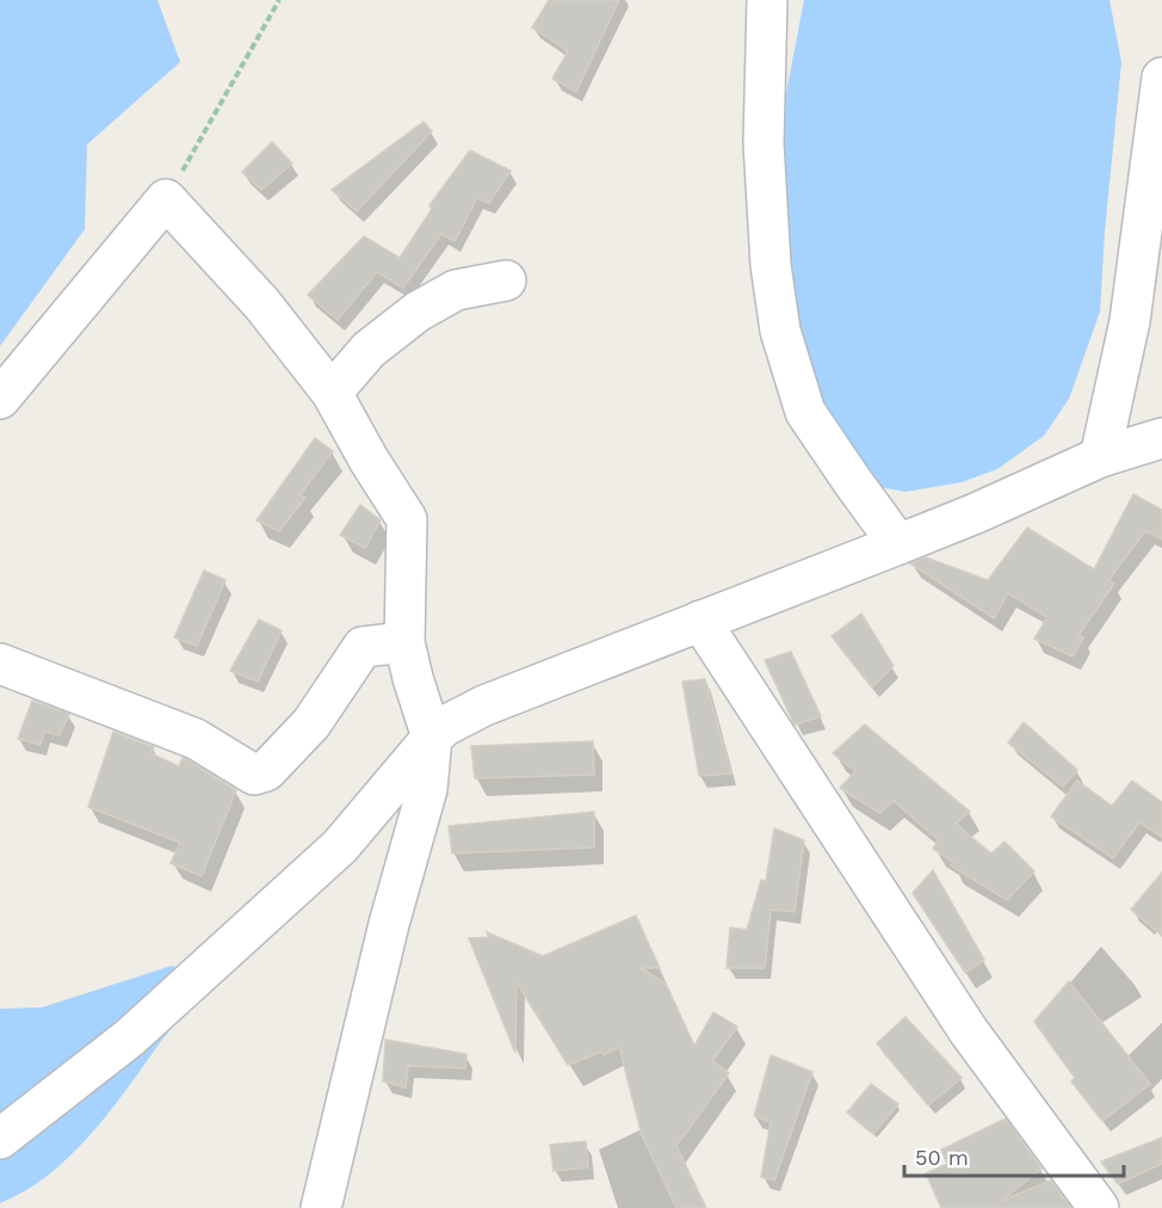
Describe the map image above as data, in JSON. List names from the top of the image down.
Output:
{
  "scale_bar": "50 m"
}
